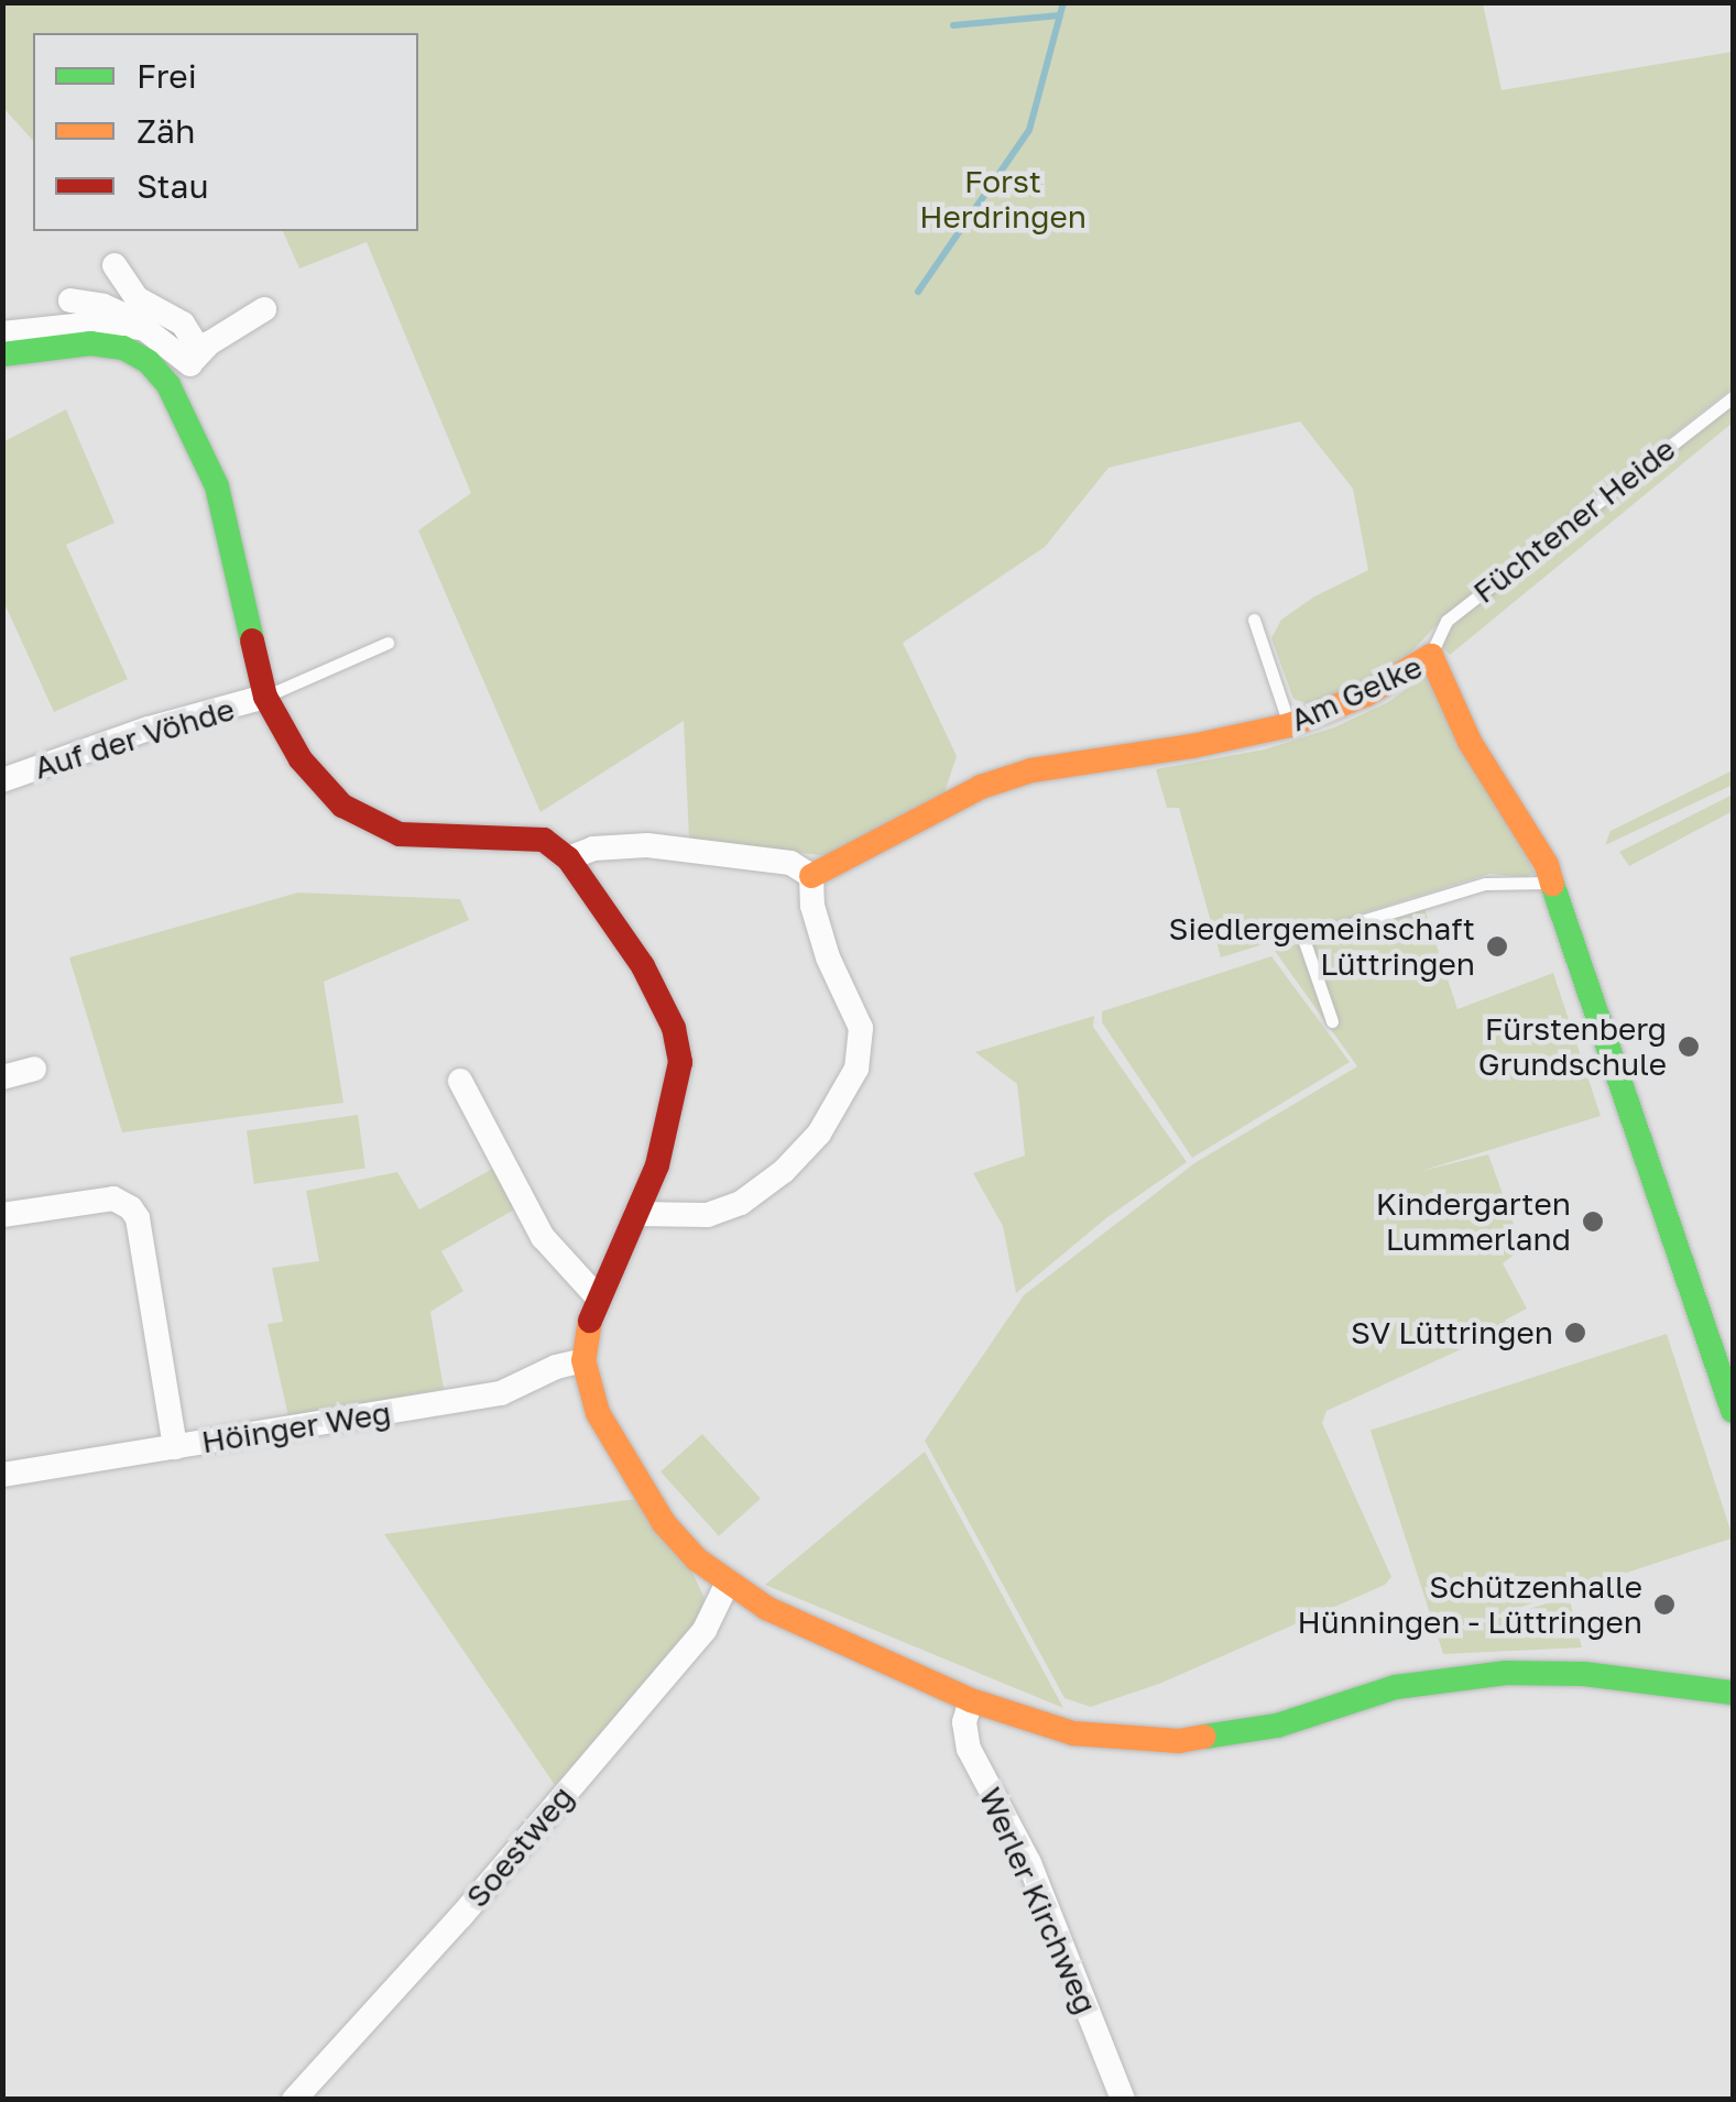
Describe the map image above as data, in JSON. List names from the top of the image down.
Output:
{
  "streets": {
    "street": [
      "Am Gelke",
      "Auf der Vöhde",
      "Höinger Weg",
      "Soestweg",
      "Werler Kirchweg"
    ],
    "lane": ["Füchtener Heide"]
  },
  "crossings": [
    ["Füchtener Heide", "Am Gelke"]
  ],
  "parks": ["Forst Herdringen"],
  "places": [
    "Siedlergemeinschaft Lüttringen",
    "Fürstenberg Grundschule",
    "Kindergarten Lummerland",
    "SV Lüttringen",
    "Schützenhalle Hünningen - Lüttringen"
  ],
  "legend": ["Frei", "Zäh", "Stau"]
}
